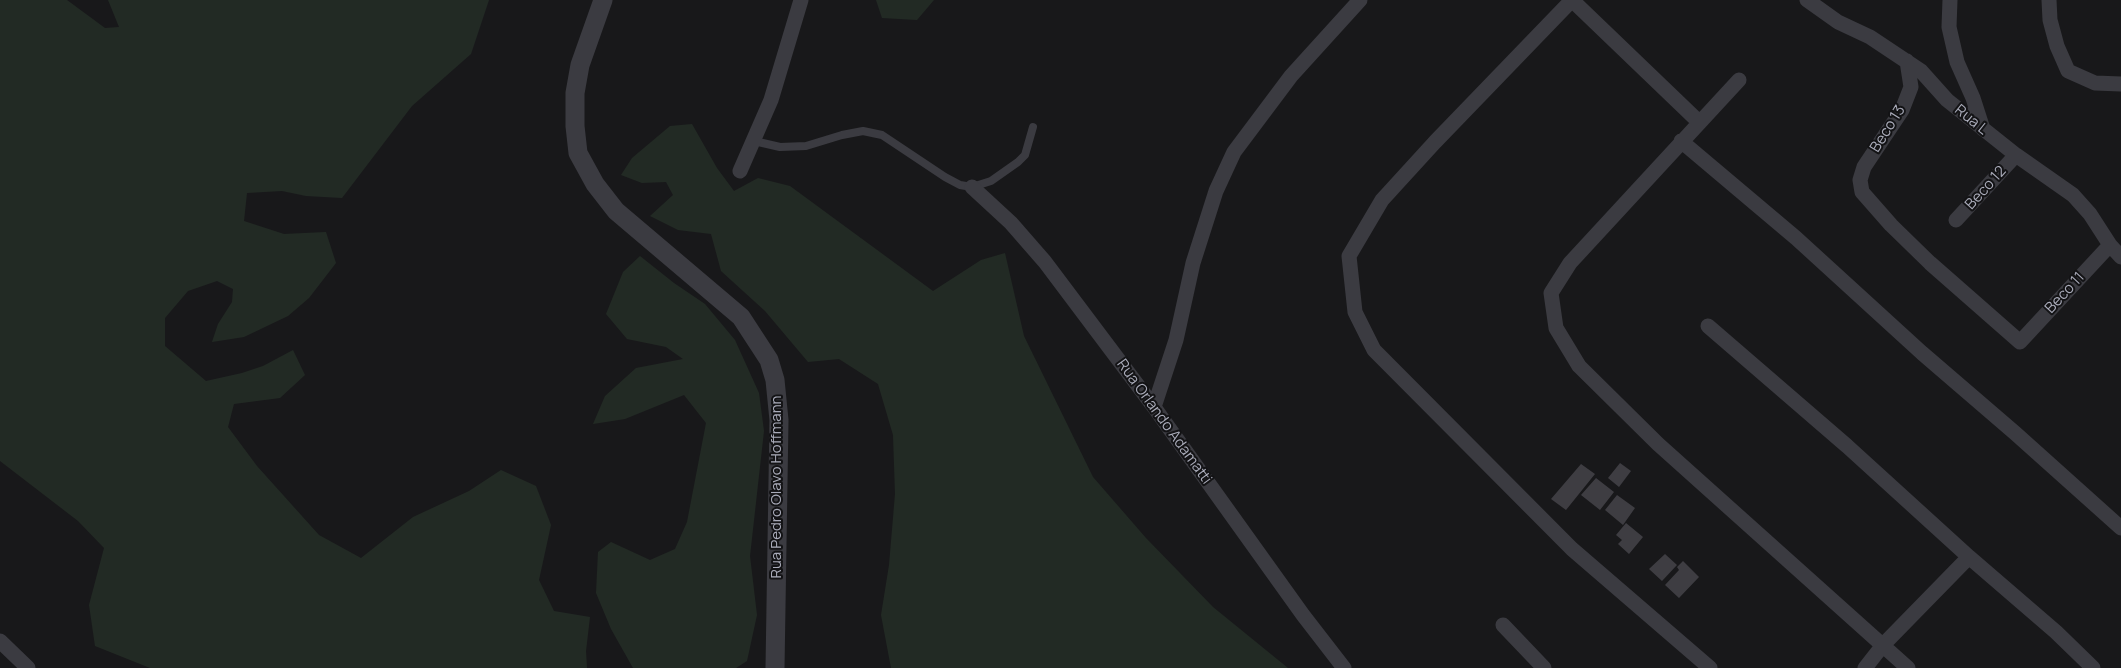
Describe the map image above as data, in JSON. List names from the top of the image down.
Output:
{
  "streets": {
    "street": [
      "Rua L",
      "Beco 13",
      "Beco 12",
      "Beco 11",
      "Rua Orlando Adamatti",
      "Rua Pedro Olavo Hoffmann"
    ]
  },
  "crossings": [
    ["Rua L", "Beco 13"],
    ["Rua L", "Beco 12"],
    ["Rua L", "Beco 11"],
    ["Beco 13", "Beco 11"]
  ]
}
